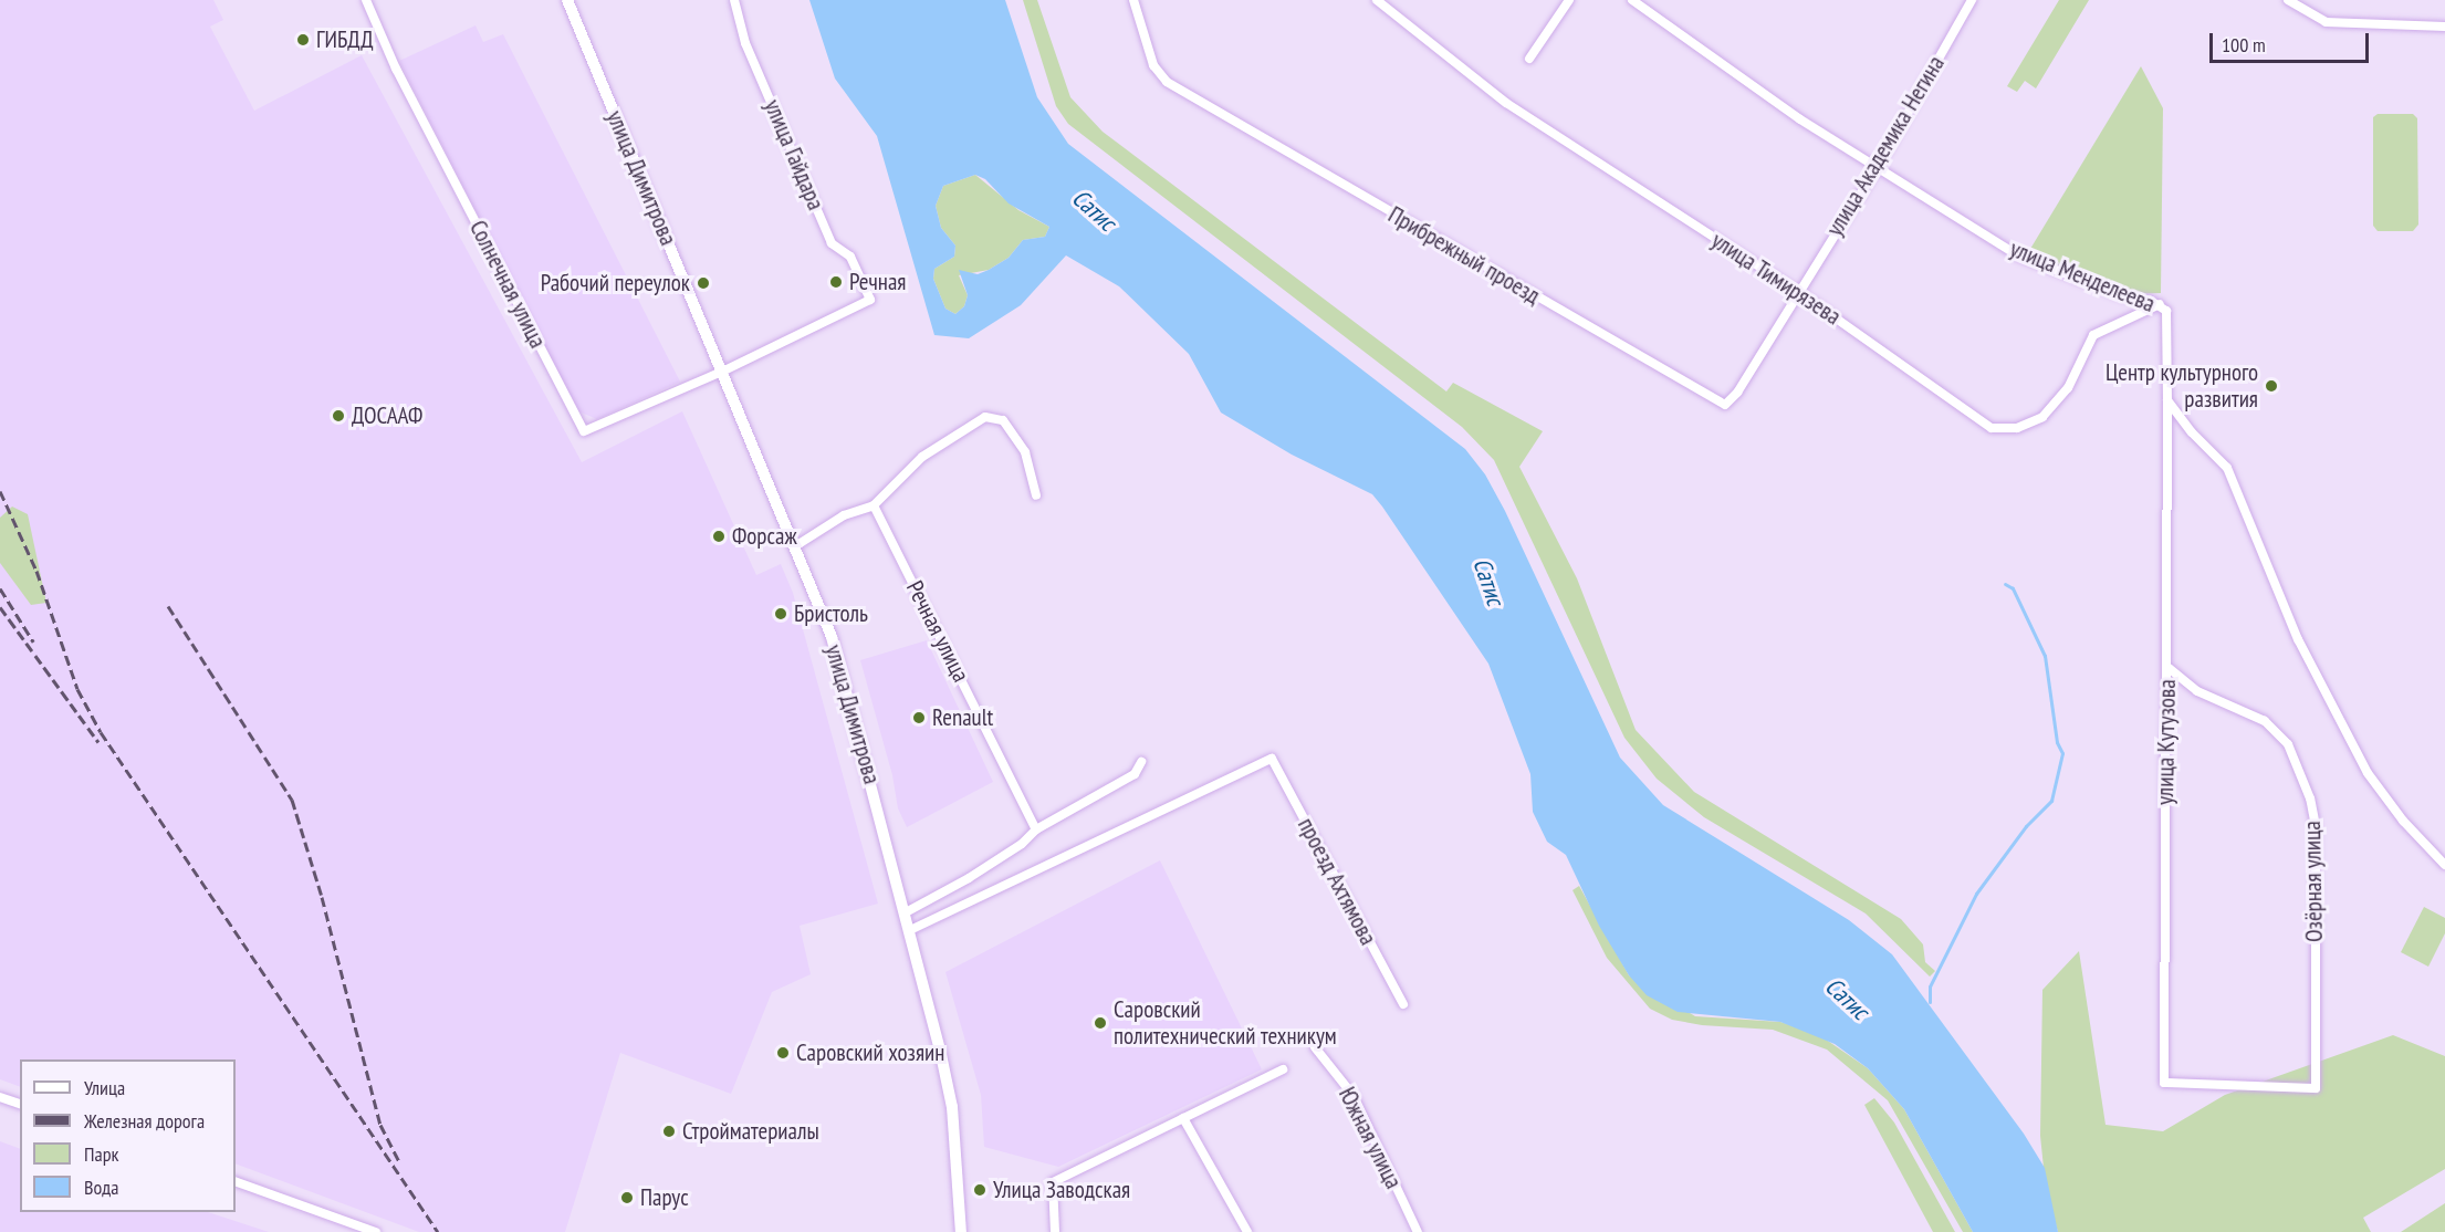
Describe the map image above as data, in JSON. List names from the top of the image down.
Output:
{
  "streets": {
    "street": [
      "улица Академика Негина",
      "улица Гайдара",
      "улица Димитрова",
      "Прибрежный проезд",
      "улица Менделеева",
      "улица Тимирязева",
      "Солнечная улица",
      "Речная улица",
      "улица Кутузова",
      "проезд Ахтямова",
      "Озёрная улица",
      "Южная улица"
    ]
  },
  "crossings": [
    ["улица Академика Негина", "Прибрежный проезд"],
    ["улица Академика Негина", "улица Менделеева"],
    ["улица Академика Негина", "улица Тимирязева"],
    ["улица Гайдара", "улица Димитрова"],
    ["улица Гайдара", "Солнечная улица"],
    ["улица Димитрова", "Солнечная улица"],
    ["улица Димитрова", "проезд Ахтямова"],
    ["Прибрежный проезд", "улица Тимирязева"],
    ["улица Менделеева", "улица Тимирязева"],
    ["улица Менделеева", "улица Кутузова"],
    ["улица Кутузова", "Озёрная улица"]
  ],
  "water": ["Сатис"],
  "places": [
    "ГИБДД",
    "Речная",
    "Рабочий переулок",
    "Центр культурного развития",
    "ДОСААФ",
    "Форсаж",
    "Бристоль",
    "Renault",
    "Саровский политехнический техникум",
    "Саровский хозяин",
    "Стройматериалы",
    "Улица Заводская",
    "Парус"
  ],
  "legend": [
    "Улица",
    "Железная дорога",
    "Парк",
    "Вода"
  ],
  "scale_bar": "100 m"
}
